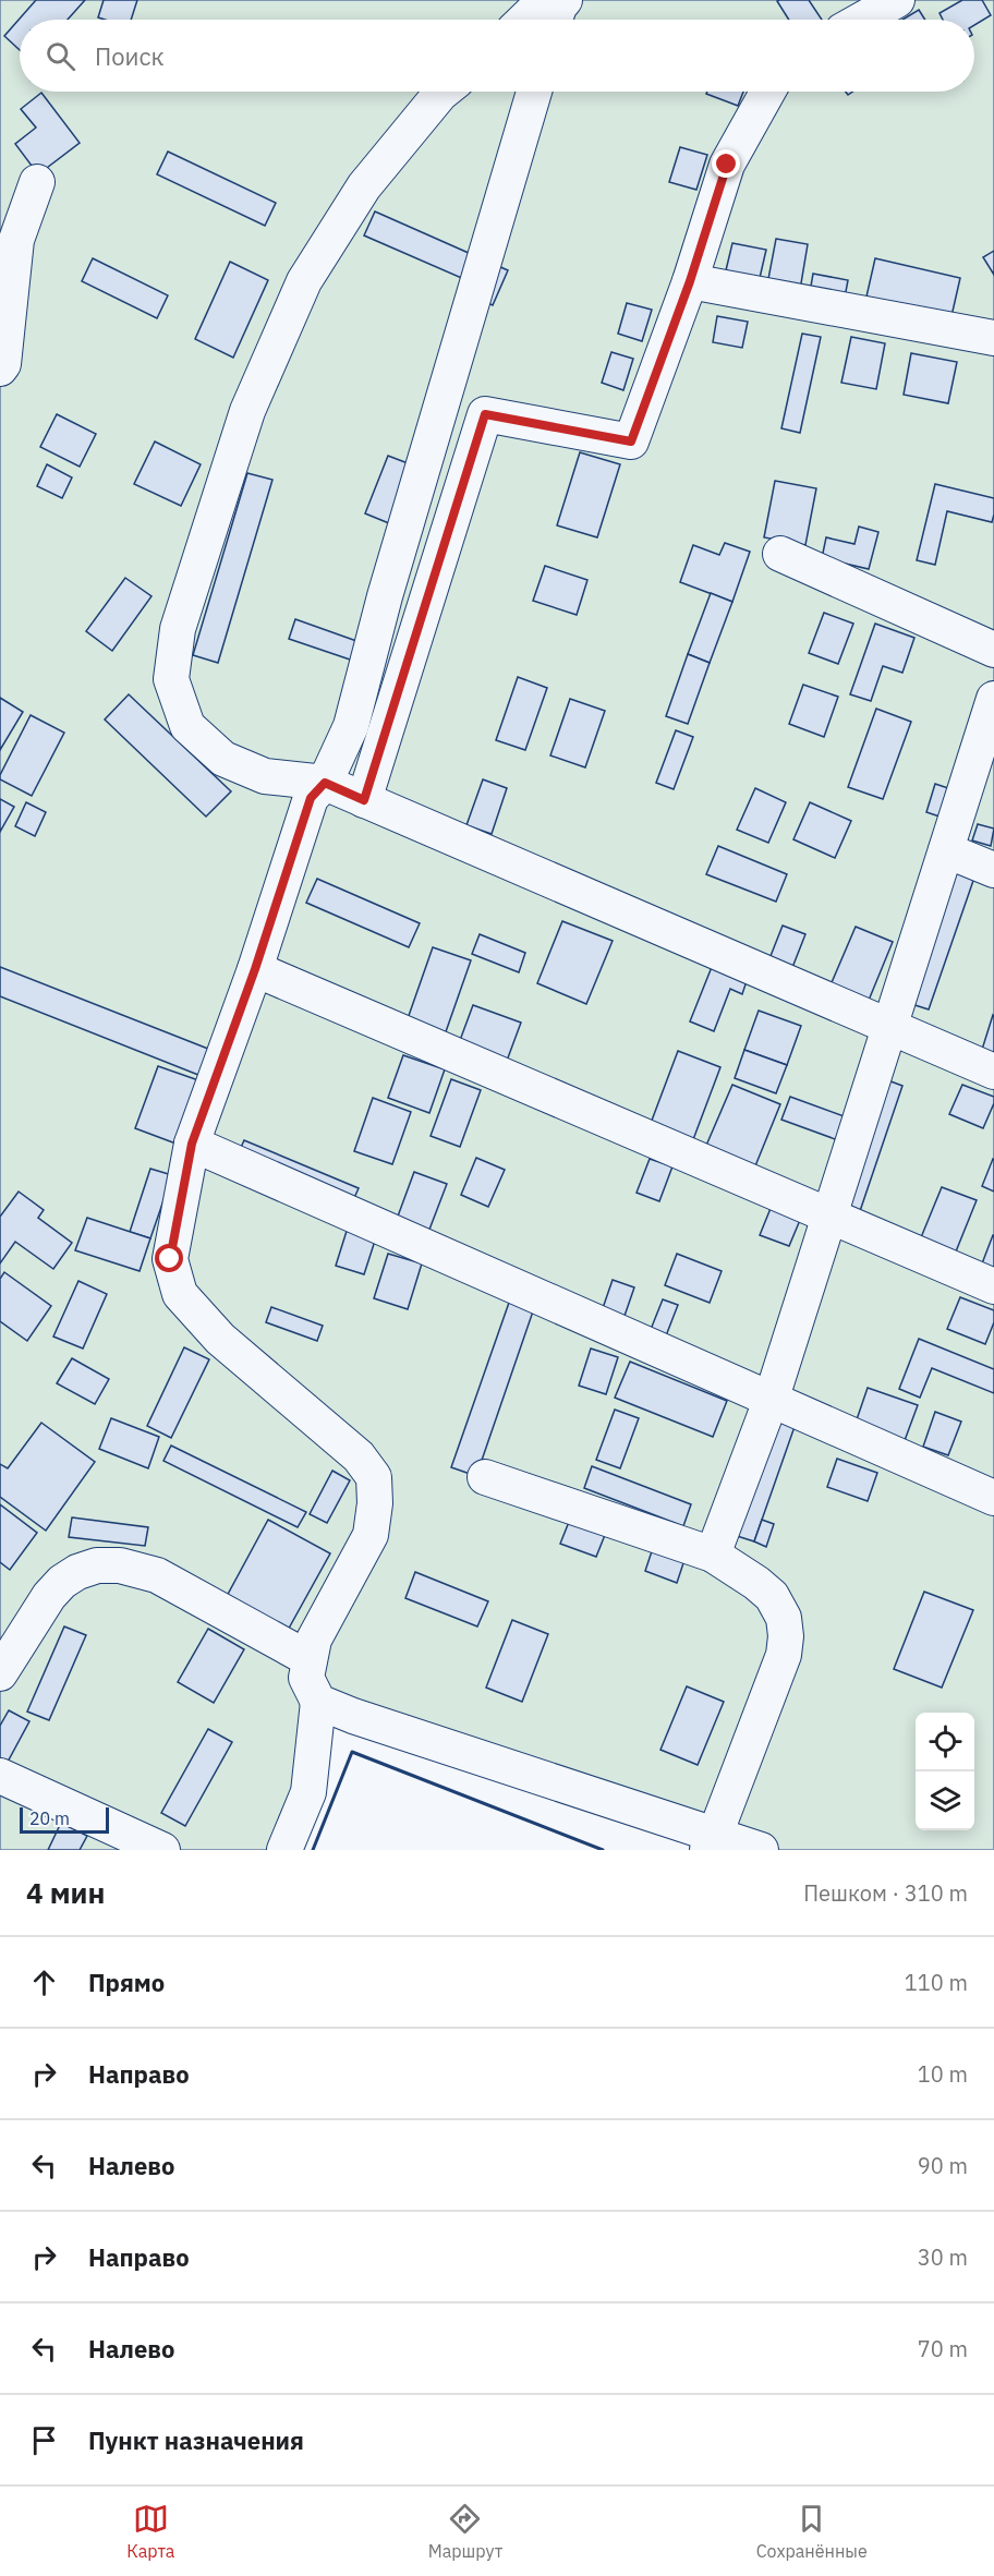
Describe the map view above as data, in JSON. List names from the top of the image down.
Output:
{
  "scale_bar": "20 m",
  "page": {
    "search": "Поиск",
    "scale": "20 m",
    "heading": ["4 мин", "Пешком · 310 m"],
    "list": [
      ["Прямо", "110 m"],
      ["Направо", "10 m"],
      ["Налево", "90 m"],
      ["Направо", "30 m"],
      ["Налево", "70 m"],
      "Пункт назначения"
    ],
    "nav": ["Карта", "Маршрут", "Сохранённые"]
  }
}
